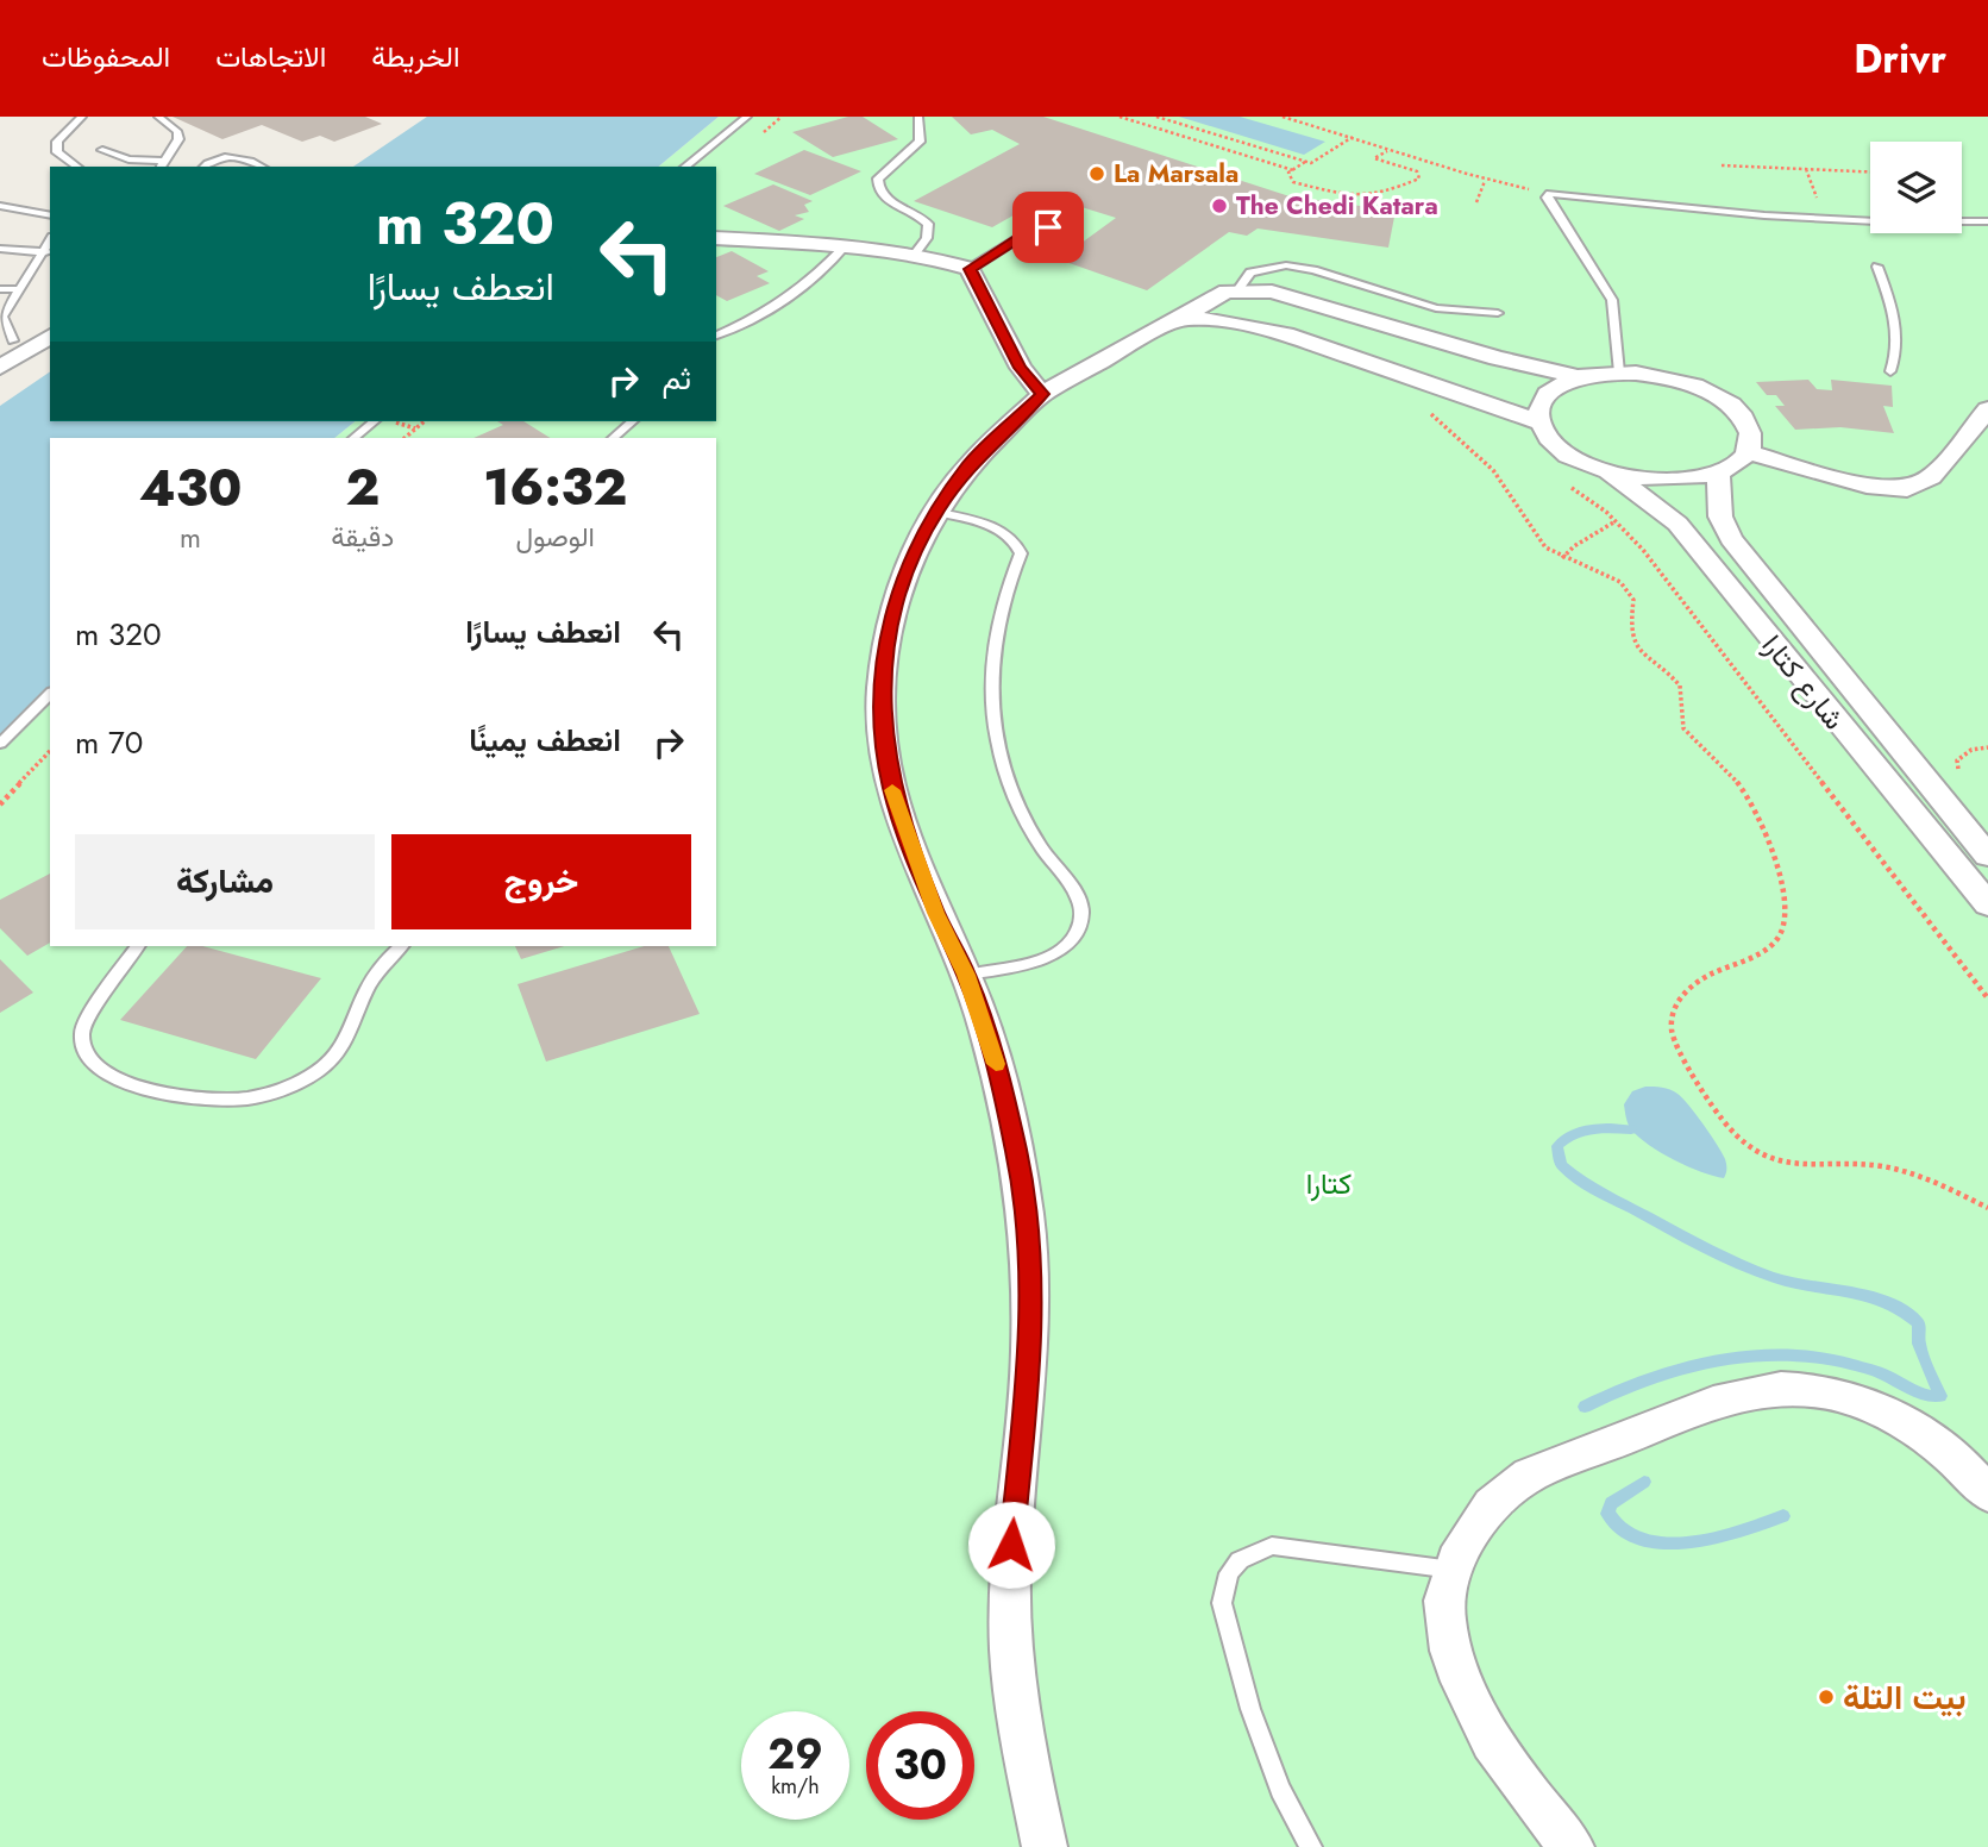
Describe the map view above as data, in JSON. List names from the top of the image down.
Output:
{
  "streets": {
    "street": ["شارع كتارا"]
  },
  "parks": ["كتارا"],
  "places": ["La Marsala", "The Chedi Katara", "بيت التلة"],
  "page": {
    "header": "Drivr",
    "nav": ["الخريطة", "الاتجاهات", "المحفوظات"],
    "turn": ["320 m", "انعطف يسارًا"],
    "then": "ثم",
    "eta": [
      "16:32",
      "الوصول",
      "2",
      "دقيقة",
      "430",
      "m"
    ],
    "list": [
      {
        "name": "انعطف يسارًا",
        "value": "320 m"
      },
      {
        "name": "انعطف يمينًا",
        "value": "70 m"
      }
    ],
    "buttons": ["خروج", "مشاركة"],
    "speed": "29 km/h",
    "limit": "30"
  }
}
